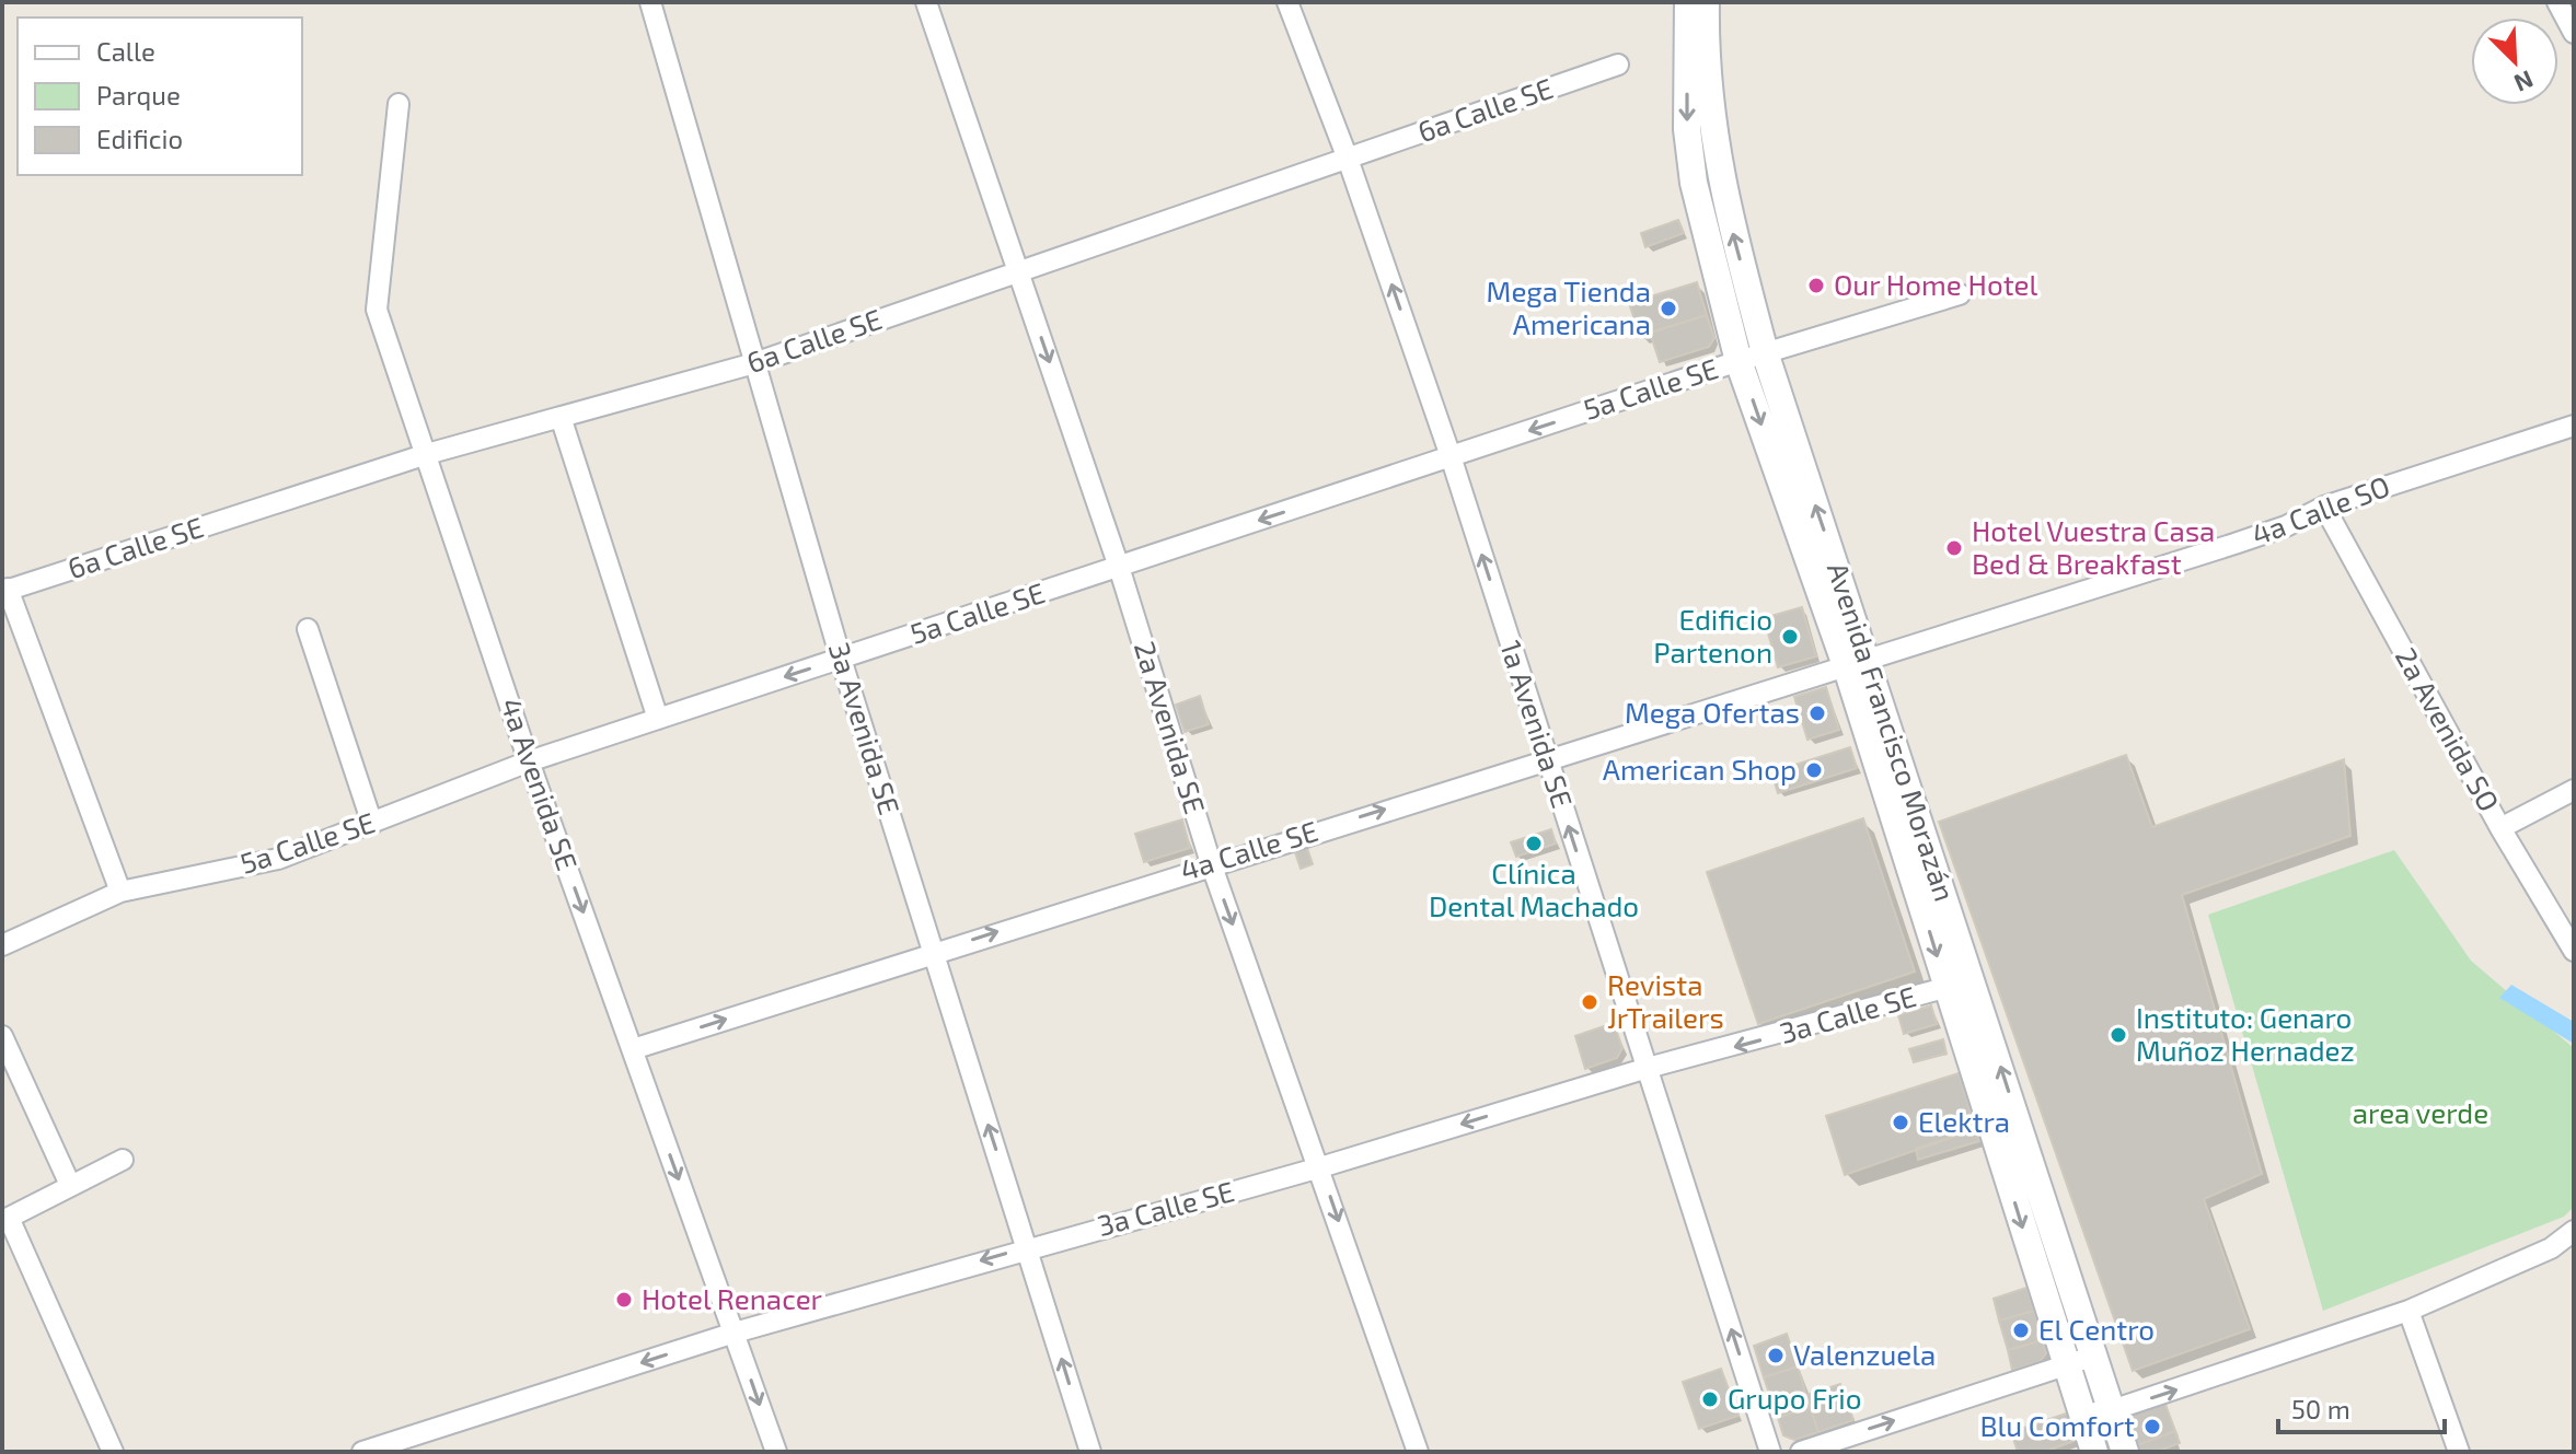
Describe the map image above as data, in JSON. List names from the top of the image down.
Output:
{
  "streets": {
    "main road": ["Avenida Francisco Morazán"],
    "street": [
      "6a Calle SE",
      "5a Calle SE",
      "4a Calle SO",
      "1a Avenida SE",
      "2a Avenida SE",
      "3a Avenida SE",
      "2a Avenida SO",
      "4a Avenida SE",
      "4a Calle SE",
      "3a Calle SE"
    ]
  },
  "crossings": [
    ["6a Calle SE", "1a Avenida SE"],
    ["6a Calle SE", "2a Avenida SE"],
    ["6a Calle SE", "3a Avenida SE"],
    ["6a Calle SE", "4a Avenida SE"],
    ["5a Calle SE", "1a Avenida SE"],
    ["5a Calle SE", "2a Avenida SE"],
    ["5a Calle SE", "3a Avenida SE"],
    ["5a Calle SE", "Avenida Francisco Morazán"],
    ["5a Calle SE", "4a Avenida SE"],
    ["4a Calle SO", "2a Avenida SO"],
    ["4a Calle SO", "Avenida Francisco Morazán"],
    ["4a Calle SO", "4a Calle SE"],
    ["1a Avenida SE", "4a Calle SE"],
    ["1a Avenida SE", "3a Calle SE"],
    ["2a Avenida SE", "4a Calle SE"],
    ["2a Avenida SE", "3a Calle SE"],
    ["3a Avenida SE", "4a Calle SE"],
    ["3a Avenida SE", "3a Calle SE"],
    ["Avenida Francisco Morazán", "4a Calle SE"],
    ["Avenida Francisco Morazán", "3a Calle SE"],
    ["4a Avenida SE", "4a Calle SE"],
    ["4a Avenida SE", "3a Calle SE"]
  ],
  "one_way": [
    "5a Calle SE",
    "1a Avenida SE",
    "2a Avenida SE",
    "4a Avenida SE",
    "4a Calle SE",
    "3a Calle SE"
  ],
  "parks": ["area verde"],
  "places": [
    "Our Home Hotel",
    "Mega Tienda Americana",
    "Hotel Vuestra Casa Bed & Breakfast",
    "Edificio Partenon",
    "Mega Ofertas",
    "American Shop",
    "Clínica Dental Machado",
    "Revista JrTrailers",
    "Instituto: Genaro Muñoz Hernadez",
    "Elektra",
    "Hotel Renacer",
    "El Centro",
    "Valenzuela",
    "Grupo Frio",
    "Blu Comfort"
  ],
  "legend": ["Calle", "Parque", "Edificio"],
  "scale_bar": "50 m",
  "north": "bottom right"
}
